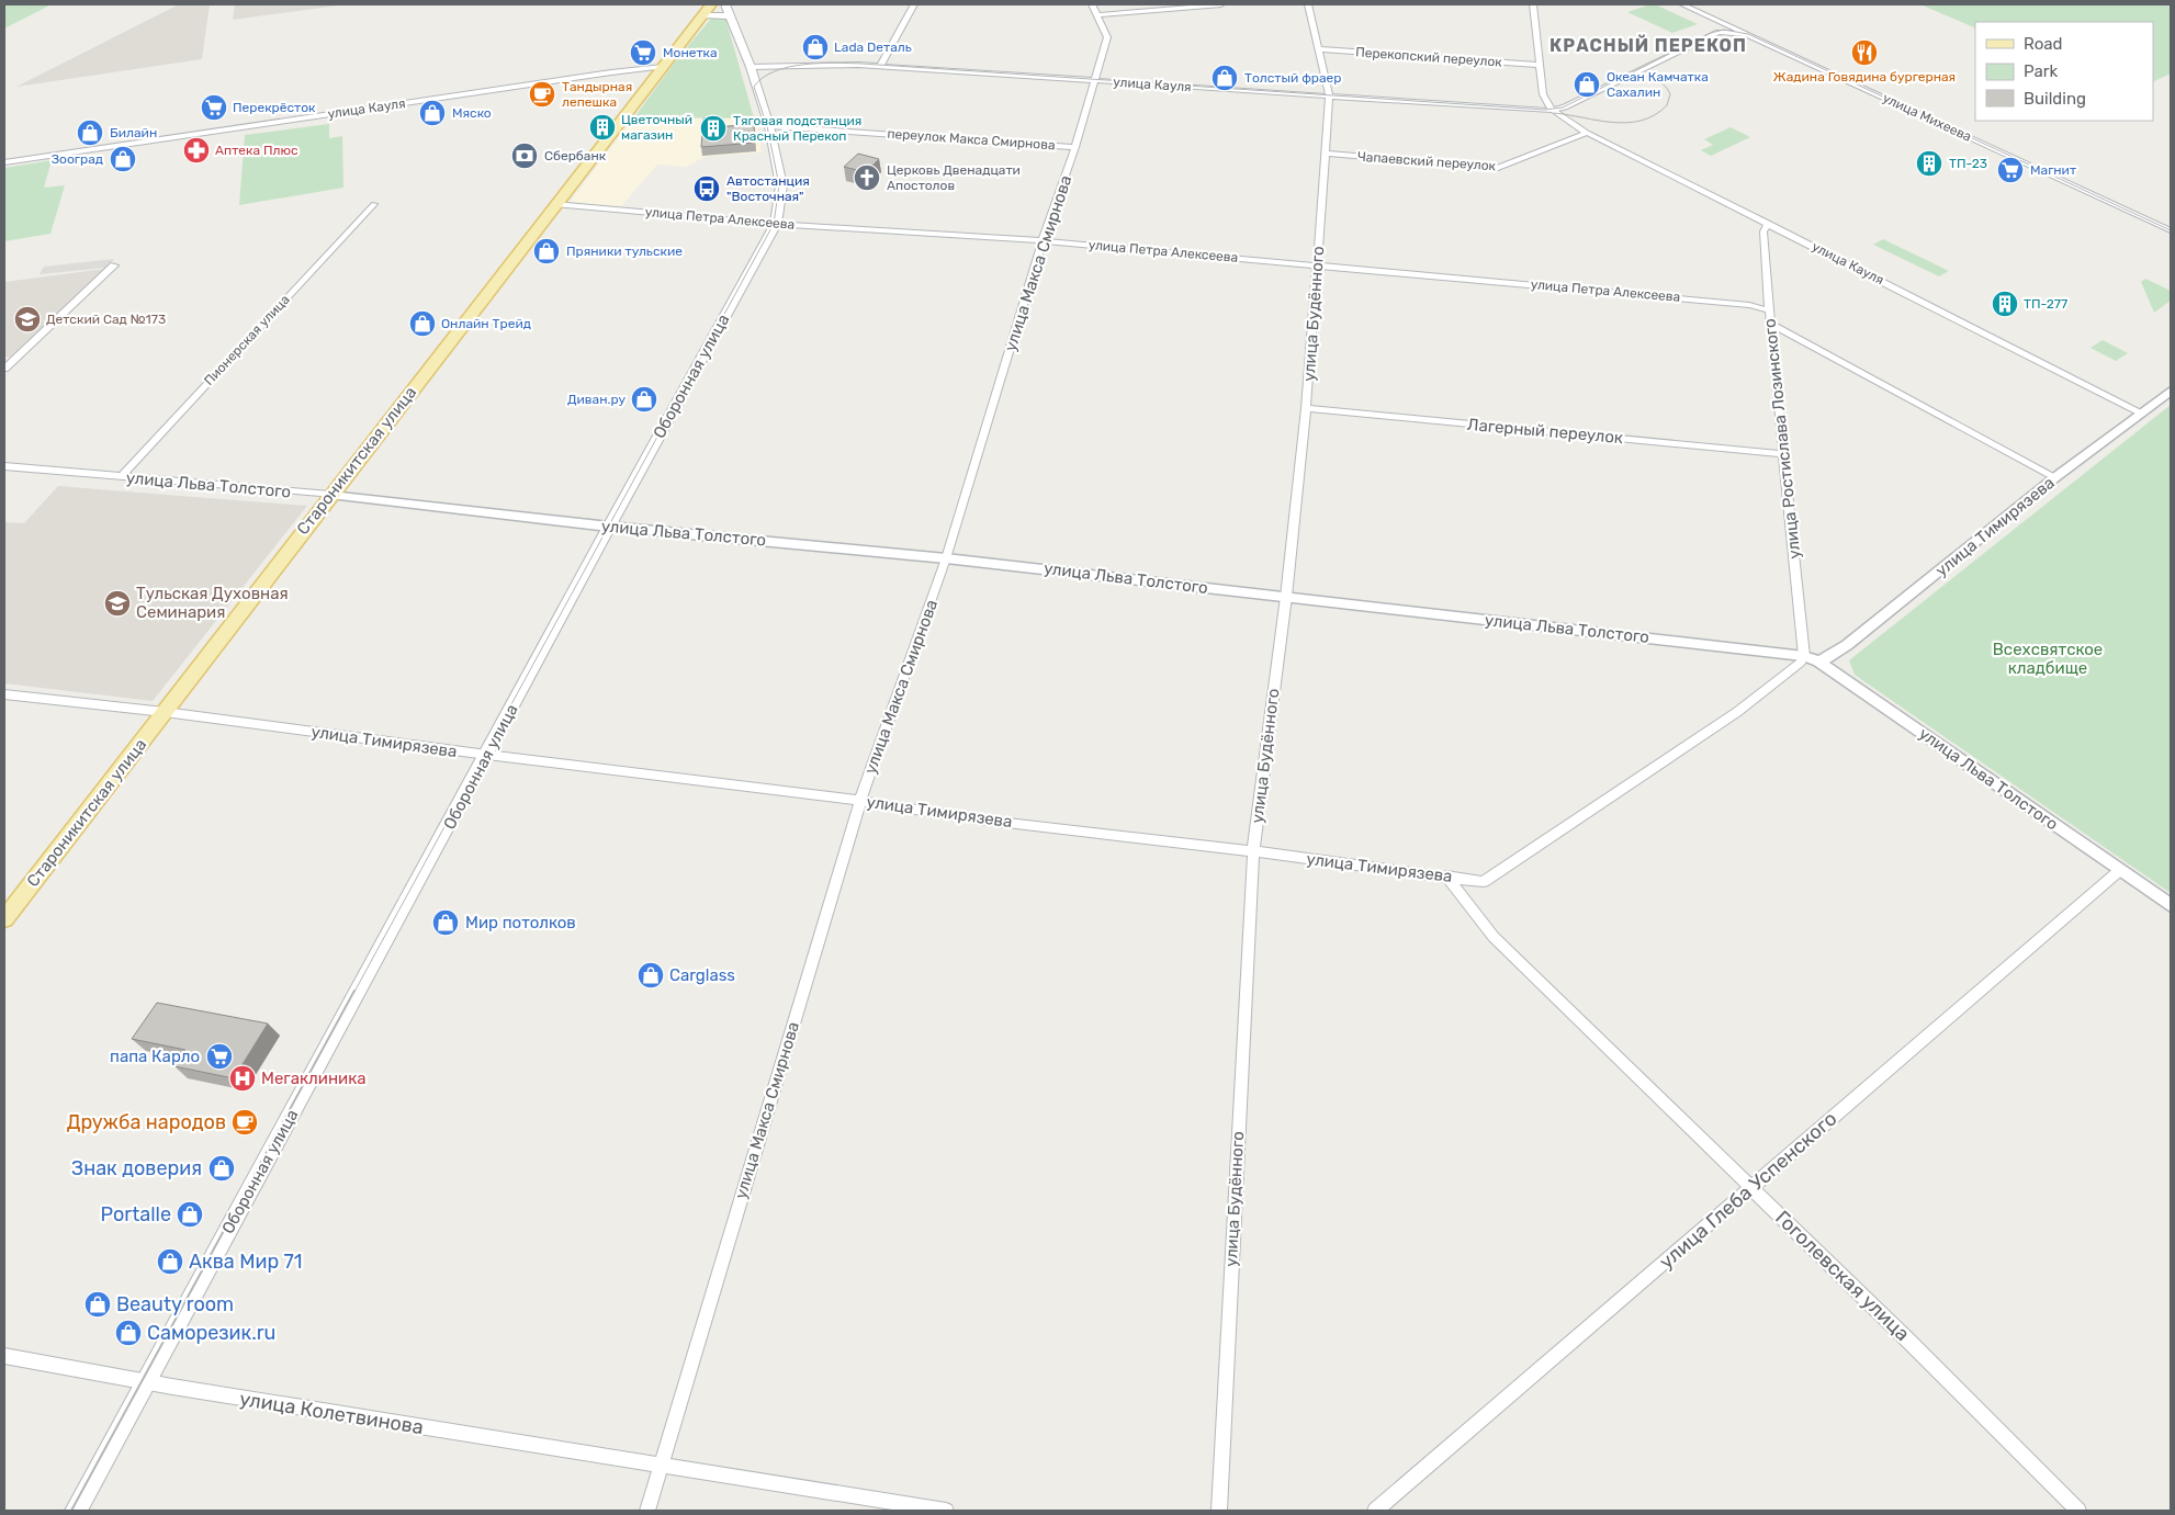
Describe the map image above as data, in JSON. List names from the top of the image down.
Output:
{
  "streets": {
    "main road": ["Оборонная улица", "Староникитская улица"],
    "street": [
      "Перекопский переулок",
      "улица Кауля",
      "улица Михеева",
      "переулок Макса Смирнова",
      "Чапаевский переулок",
      "улица Петра Алексеева",
      "улица Макса Смирнова",
      "улица Будённого",
      "Пионерская улица",
      "Лагерный переулок",
      "улица Ростислава Лозинского",
      "улица Льва Толстого",
      "улица Тимирязева",
      "улица Глеба Успенского",
      "Гоголевская улица",
      "улица Колетвинова"
    ]
  },
  "crossings": [
    ["Перекопский переулок", "улица Будённого"],
    ["улица Кауля", "Чапаевский переулок"],
    ["улица Кауля", "улица Макса Смирнова"],
    ["улица Кауля", "улица Будённого"],
    ["улица Кауля", "Оборонная улица"],
    ["улица Кауля", "улица Ростислава Лозинского"],
    ["улица Кауля", "Староникитская улица"],
    ["улица Кауля", "улица Тимирязева"],
    ["переулок Макса Смирнова", "улица Макса Смирнова"],
    ["переулок Макса Смирнова", "Оборонная улица"],
    ["Чапаевский переулок", "улица Будённого"],
    ["улица Петра Алексеева", "улица Макса Смирнова"],
    ["улица Петра Алексеева", "улица Будённого"],
    ["улица Петра Алексеева", "Оборонная улица"],
    ["улица Петра Алексеева", "улица Ростислава Лозинского"],
    ["улица Петра Алексеева", "Староникитская улица"],
    ["улица Макса Смирнова", "улица Льва Толстого"],
    ["улица Макса Смирнова", "улица Тимирязева"],
    ["улица Макса Смирнова", "улица Колетвинова"],
    ["улица Будённого", "Лагерный переулок"],
    ["улица Будённого", "улица Льва Толстого"],
    ["улица Будённого", "улица Тимирязева"],
    ["Пионерская улица", "улица Льва Толстого"],
    ["Оборонная улица", "улица Льва Толстого"],
    ["Оборонная улица", "улица Тимирязева"],
    ["Оборонная улица", "улица Колетвинова"],
    ["Лагерный переулок", "улица Ростислава Лозинского"],
    ["улица Ростислава Лозинского", "улица Льва Толстого"],
    ["улица Ростислава Лозинского", "улица Тимирязева"],
    ["Староникитская улица", "улица Льва Толстого"],
    ["Староникитская улица", "улица Тимирязева"],
    ["улица Льва Толстого", "улица Тимирязева"],
    ["улица Льва Толстого", "улица Глеба Успенского"],
    ["улица Тимирязева", "Гоголевская улица"],
    ["улица Глеба Успенского", "Гоголевская улица"]
  ],
  "districts": ["КРАСНЫЙ ПЕРЕКОП"],
  "parks": ["Всехсвятское кладбище"],
  "places": {
    "shop": [
      "Lada Dеталь",
      "Толстый фраер",
      "Океан Камчатка Сахалин",
      "Мяско",
      "Билайн",
      "Зооград",
      "Пряники тульские",
      "Онлайн Трейд",
      "Диван.ру",
      "Мир потолков",
      "Carglass",
      "Знак доверия",
      "Portalle",
      "Аква Мир 71",
      "Beauty room",
      "Саморезик.ru"
    ],
    "supermarket": [
      "Монетка",
      "Перекрёсток",
      "Магнит",
      "папа Карло"
    ],
    "restaurant": ["Жадина Говядина бургерная"],
    "cafe": ["Тандырная лепешка", "Дружба народов"],
    "building": [
      "Цветочный магазин",
      "Тяговая подстанция Красный Перекоп",
      "ТП-23",
      "ТП-277"
    ],
    "pharmacy": ["Аптека Плюс"],
    "bank": ["Сбербанк"],
    "church": ["Церковь Двенадцати Апостолов"],
    "bus stop": ["Автостанция \"Восточная\""],
    "school or university": ["Детский Сад №173", "Тульская Духовная Семинария"],
    "hospital": ["Мегаклиника"]
  },
  "legend": ["Road", "Park", "Building"]
}
